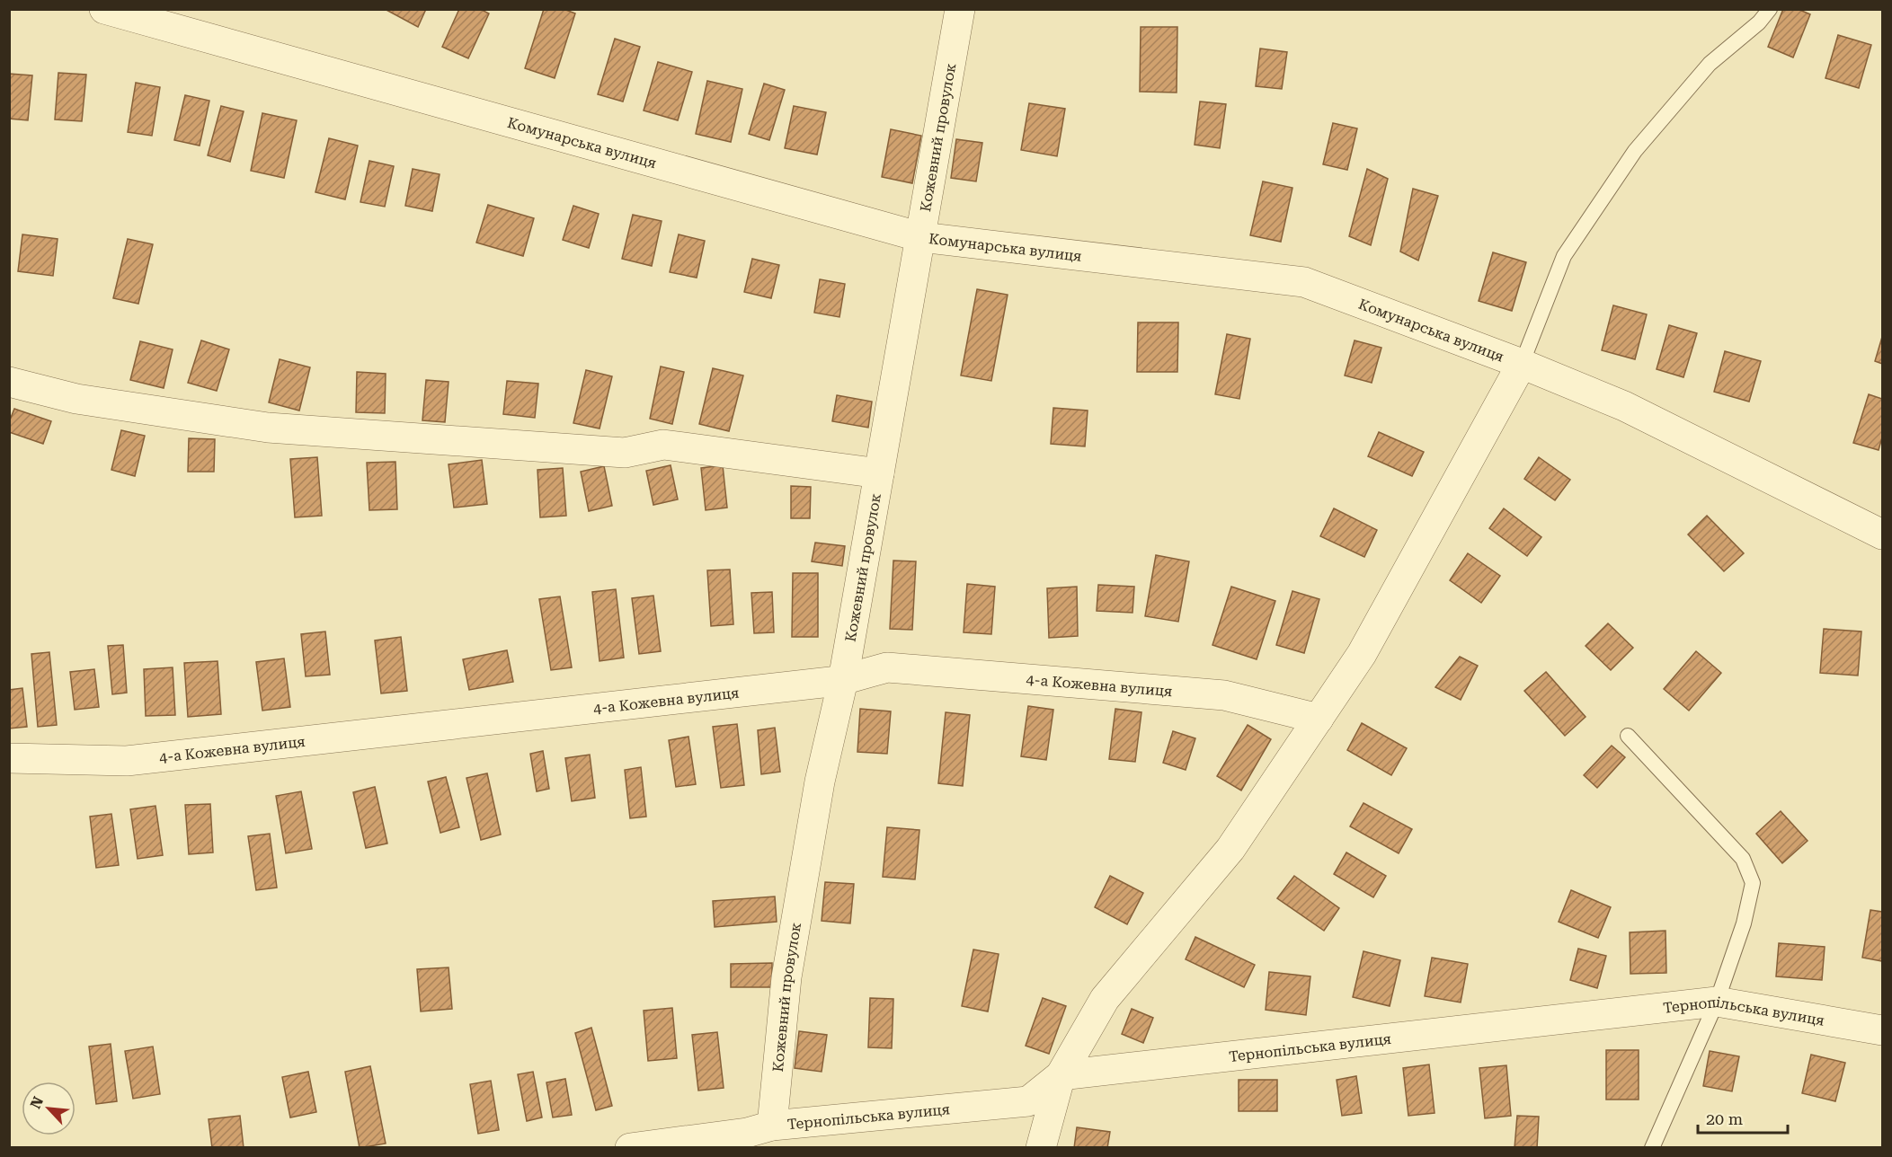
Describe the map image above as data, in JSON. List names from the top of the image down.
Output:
{
  "streets": {
    "street": [
      "Кожевний провулок",
      "Комунарська вулиця",
      "4-а Кожевна вулиця",
      "Тернопільська вулиця"
    ]
  },
  "crossings": [
    ["Кожевний провулок", "Комунарська вулиця"],
    ["Кожевний провулок", "4-а Кожевна вулиця"],
    ["Кожевний провулок", "Тернопільська вулиця"]
  ],
  "scale_bar": "20 m",
  "north": "top left"
}
